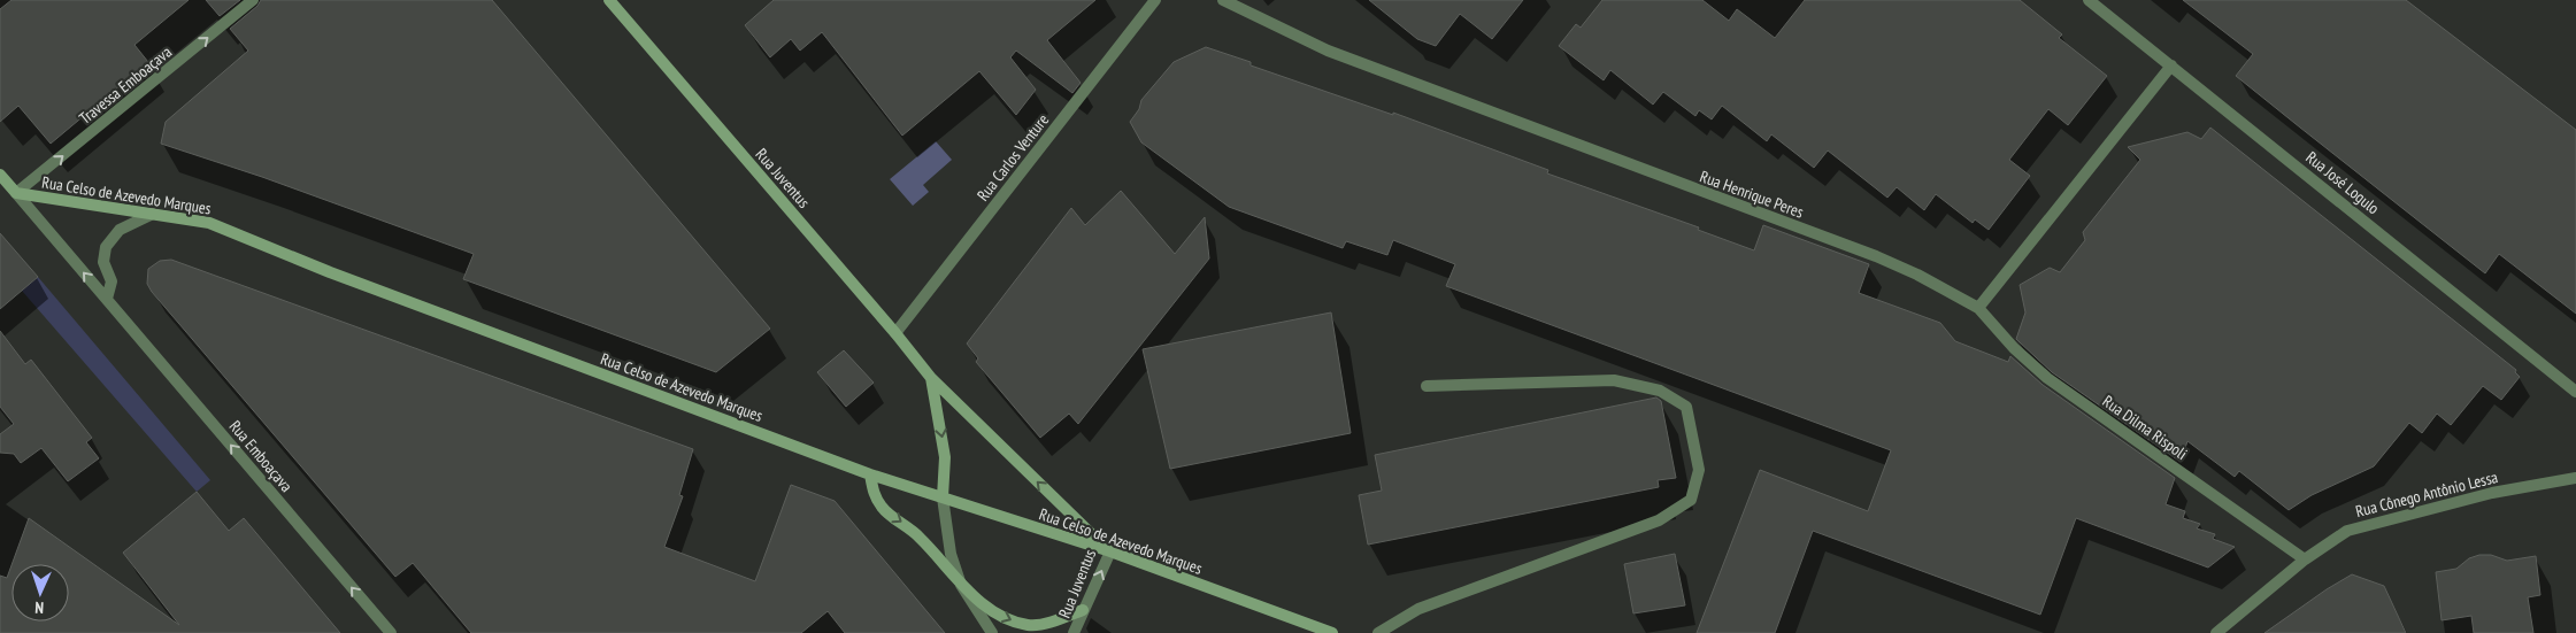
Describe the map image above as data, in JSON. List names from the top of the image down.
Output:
{
  "streets": {
    "street": [
      "Travessa Emboaçava",
      "Rua Carlos Venture",
      "Rua Juventus",
      "Rua José Logulo",
      "Rua Henrique Peres",
      "Rua Celso de Azevedo Marques",
      "Rua Dilma Rispoli",
      "Rua Emboaçava",
      "Rua Cônego Antônio Lessa"
    ]
  },
  "crossings": [
    ["Travessa Emboaçava", "Rua Celso de Azevedo Marques"],
    ["Travessa Emboaçava", "Rua Emboaçava"],
    ["Rua Carlos Venture", "Rua Juventus"],
    ["Rua Juventus", "Rua Celso de Azevedo Marques"],
    ["Rua Henrique Peres", "Rua Dilma Rispoli"],
    ["Rua Celso de Azevedo Marques", "Rua Emboaçava"],
    ["Rua Dilma Rispoli", "Rua Cônego Antônio Lessa"]
  ],
  "one_way": ["Travessa Emboaçava", "Rua Emboaçava"],
  "north": "bottom"
}
